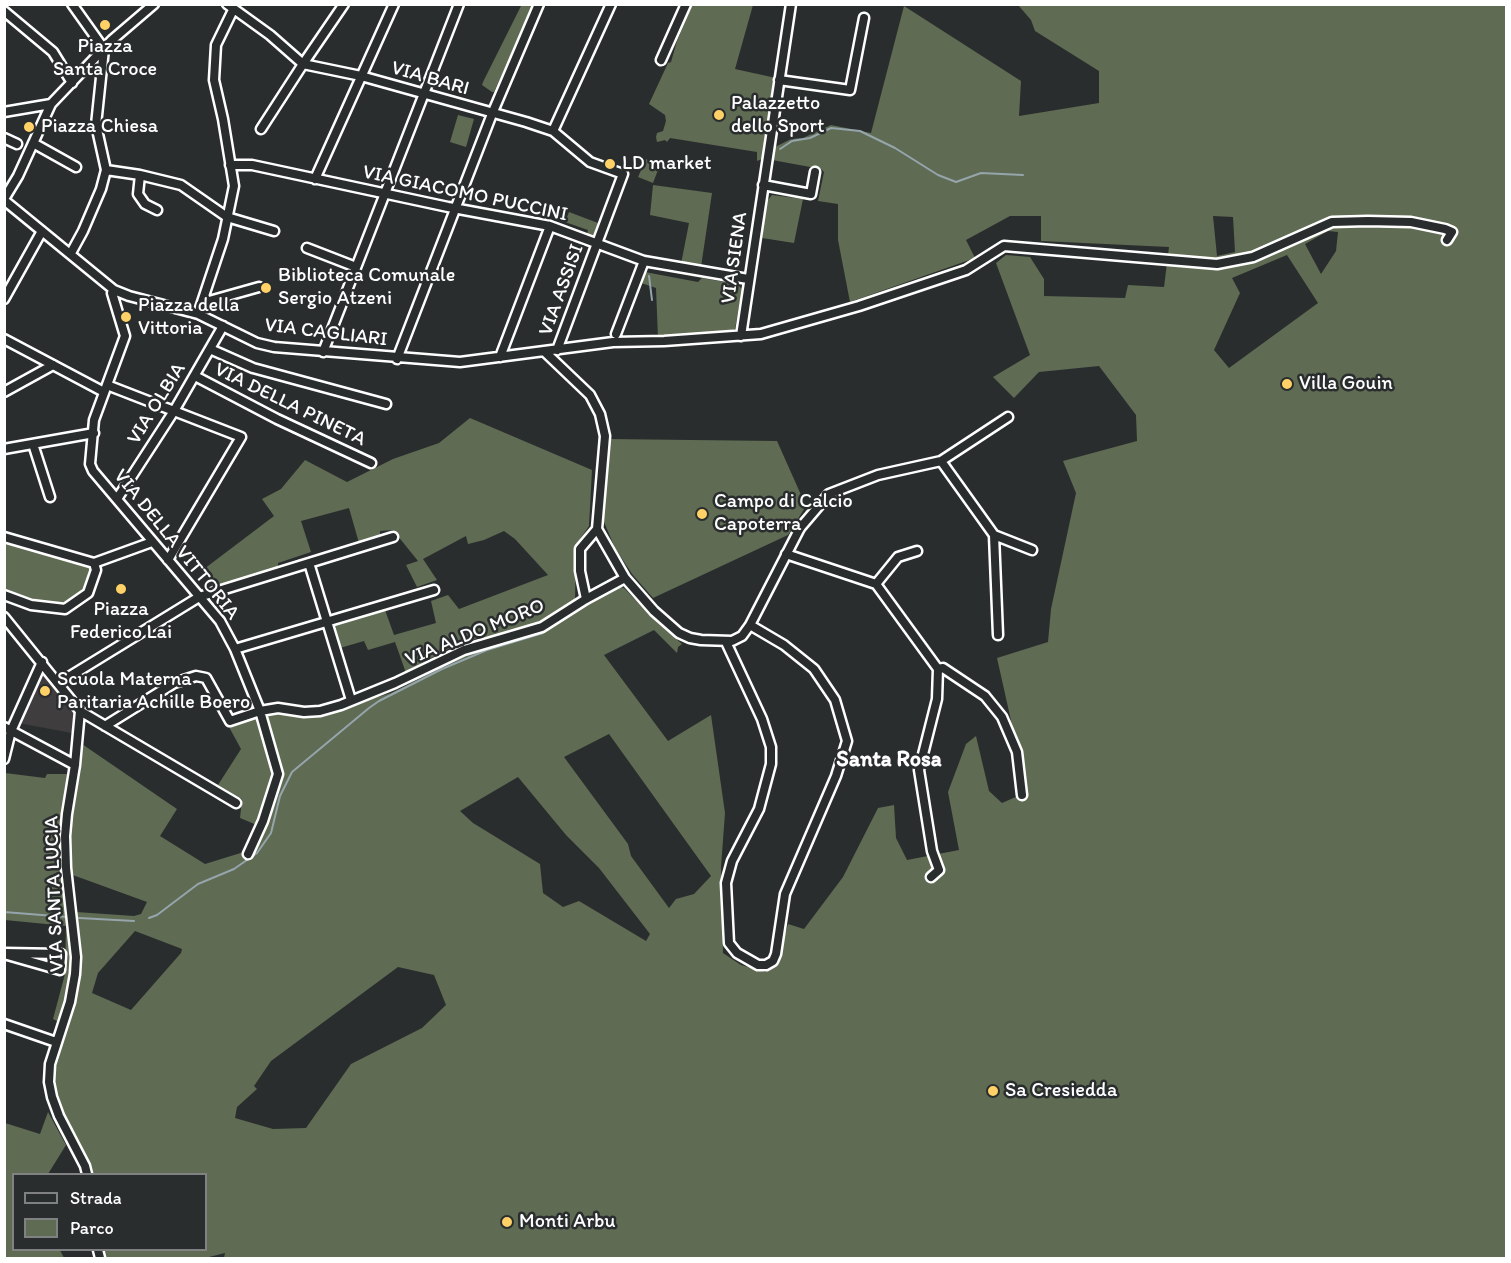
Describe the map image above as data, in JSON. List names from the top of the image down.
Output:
{
  "streets": {
    "street": [
      "VIA BARI",
      "VIA GIACOMO PUCCINI",
      "VIA SIENA",
      "VIA ASSISI",
      "VIA CAGLIARI",
      "VIA OLBIA",
      "VIA DELLA PINETA",
      "VIA DELLA VITTORIA",
      "VIA ALDO MORO",
      "VIA SANTA LUCIA"
    ]
  },
  "crossings": [
    ["VIA BARI", "VIA ASSISI"],
    ["VIA GIACOMO PUCCINI", "VIA SIENA"],
    ["VIA GIACOMO PUCCINI", "VIA ASSISI"],
    ["VIA SIENA", "VIA CAGLIARI"],
    ["VIA ASSISI", "VIA CAGLIARI"],
    ["VIA CAGLIARI", "VIA OLBIA"],
    ["VIA CAGLIARI", "VIA DELLA VITTORIA"],
    ["VIA OLBIA", "VIA DELLA PINETA"],
    ["VIA OLBIA", "VIA DELLA VITTORIA"],
    ["VIA DELLA VITTORIA", "VIA ALDO MORO"]
  ],
  "districts": ["Santa Rosa"],
  "places": [
    "Piazza Santa Croce",
    "Palazzetto dello Sport",
    "Piazza Chiesa",
    "LD market",
    "Biblioteca Comunale Sergio Atzeni",
    "Piazza della Vittoria",
    "Villa Gouin",
    "Campo di Calcio Capoterra",
    "Piazza Federico Lai",
    "Scuola Materna Paritaria Achille Boero",
    "Sa Cresiedda",
    "Monti Arbu"
  ],
  "legend": ["Strada", "Parco"]
}
